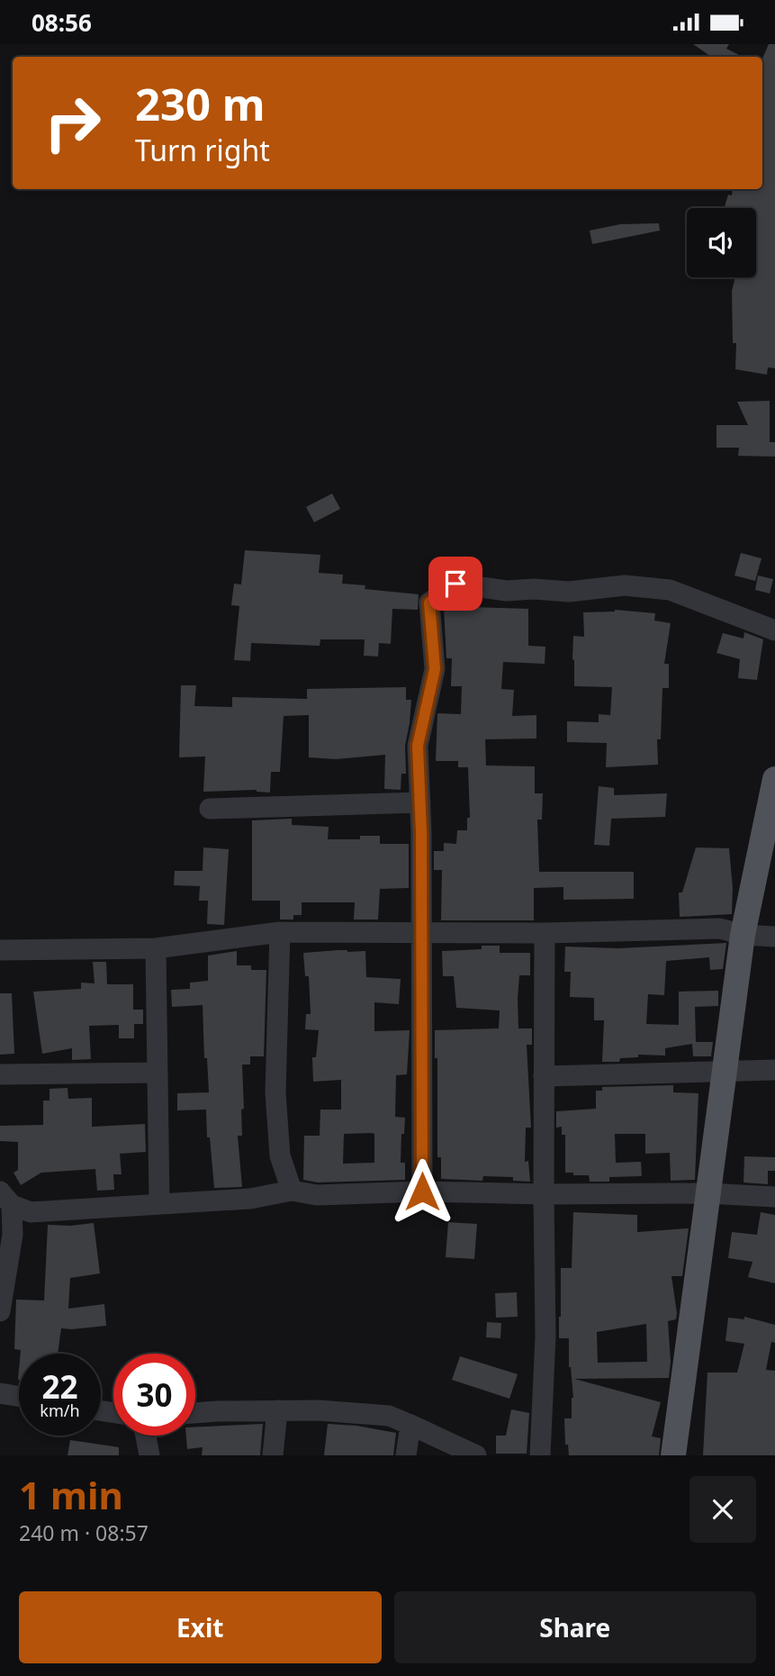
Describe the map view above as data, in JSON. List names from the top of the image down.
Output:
{
  "page": {
    "status": "08:56",
    "turn": ["230 m", "Turn right"],
    "speed": "22 km/h",
    "limit": "30",
    "heading": ["1 min", "240 m · 08:57"],
    "buttons": ["Exit", "Share"]
  }
}
